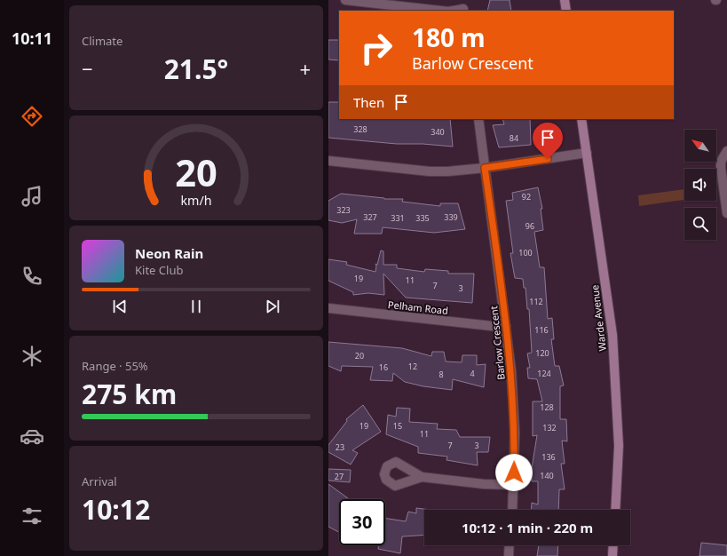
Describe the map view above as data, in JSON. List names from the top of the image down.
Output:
{
  "streets": {
    "main road": ["Warde Avenue"],
    "street": ["Pelham Road", "Barlow Crescent"]
  },
  "crossings": [
    ["Pelham Road", "Barlow Crescent"]
  ],
  "house_numbers": [
    "328",
    "340",
    "84",
    "92",
    "323",
    "327",
    "339",
    "331",
    "335",
    "96",
    "100",
    "19",
    "11",
    "7",
    "3",
    "112",
    "116",
    "120",
    "20",
    "12",
    "16",
    "4",
    "124",
    "8",
    "128",
    "19",
    "15",
    "132",
    "11",
    "7",
    "3",
    "23",
    "136",
    "140",
    "27"
  ],
  "north": "top left",
  "page": {
    "tabs": "10:11",
    "tile": [
      "Climate",
      ["Range · 55%", "275 km"],
      ["Arrival", "10:12"]
    ],
    "turn": ["180 m", "Barlow Crescent"],
    "heat": ["−", "21.5°", "+"],
    "then": "Then",
    "song": ["Neon Rain", "Kite Club"],
    "limit": "30",
    "trip": "10:12 · 1 min · 220 m",
    "gauge": ["20", "km/h"]
  }
}
